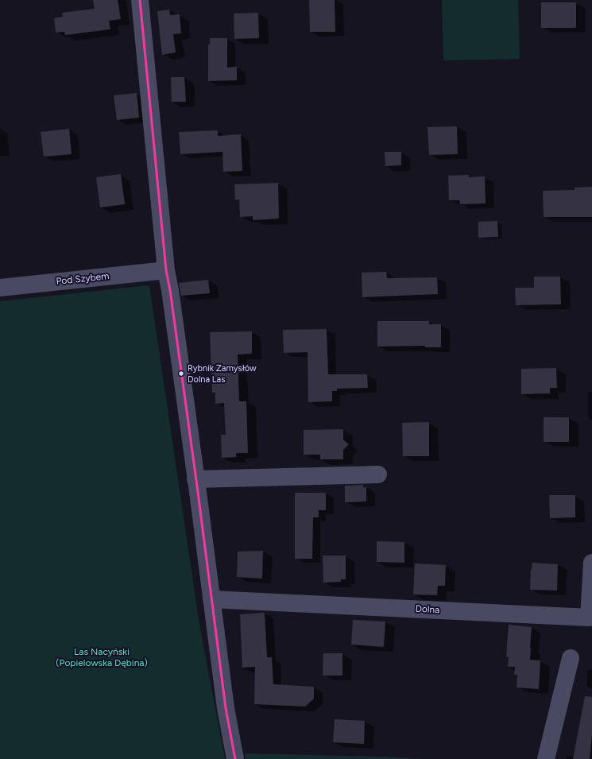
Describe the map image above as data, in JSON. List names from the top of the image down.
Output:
{
  "streets": {
    "street": ["Pod Szybem", "Dolna"]
  },
  "parks": ["Las Nacyński (Popielowska Dębina)"],
  "places": ["Rybnik Zamysłów Dolna Las"]
}
